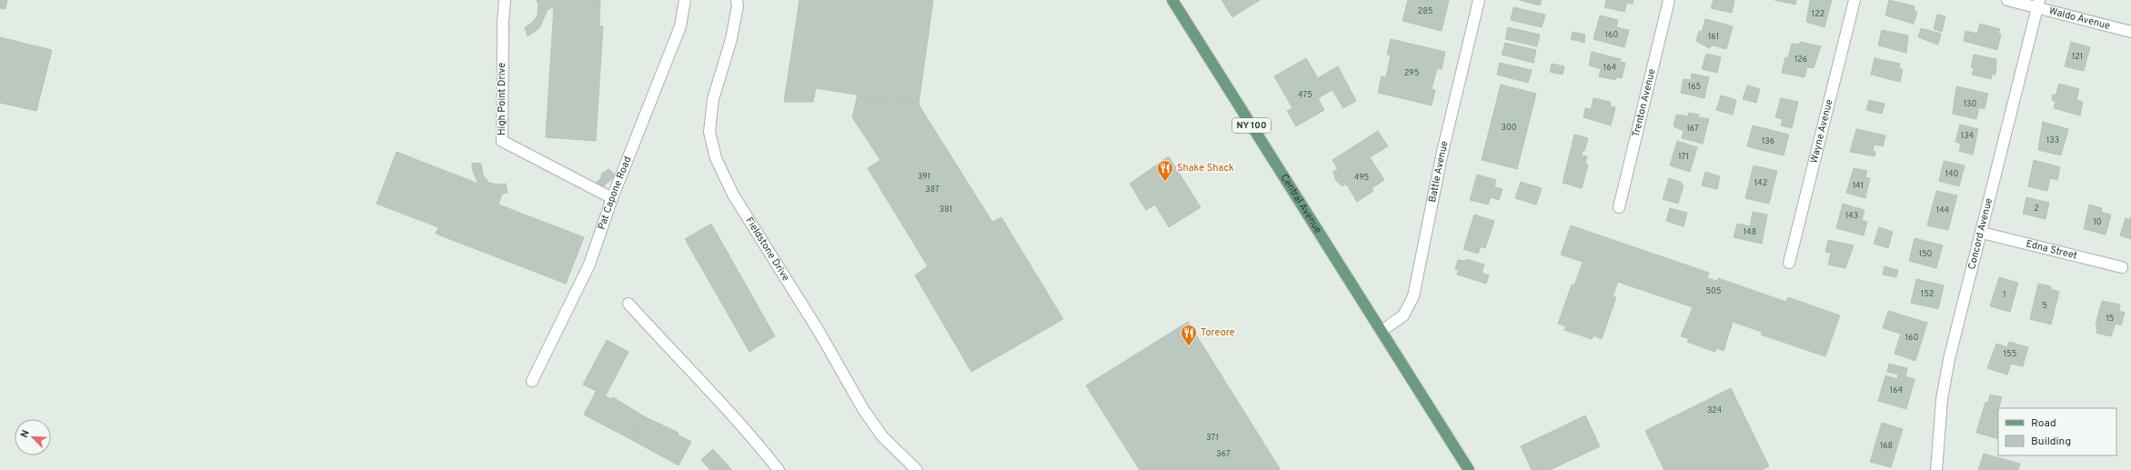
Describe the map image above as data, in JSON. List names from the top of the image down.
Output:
{
  "streets": {
    "main road": ["NY 100", "Central Avenue"],
    "street": [
      "Waldo Avenue",
      "High Point Drive",
      "Trenton Avenue",
      "Wayne Avenue",
      "Battle Avenue",
      "Pat Capone Road",
      "Concord Avenue",
      "Fieldstone Drive",
      "Edna Street"
    ]
  },
  "crossings": [
    ["Waldo Avenue", "Concord Avenue"],
    ["High Point Drive", "Pat Capone Road"],
    ["Battle Avenue", "Central Avenue"],
    ["Concord Avenue", "Edna Street"]
  ],
  "places": {
    "restaurant": ["Shake Shack", "Toreore"]
  },
  "house_numbers": [
    "285",
    "122",
    "160",
    "161",
    "121",
    "126",
    "164",
    "295",
    "165",
    "475",
    "130",
    "300",
    "167",
    "134",
    "133",
    "136",
    "171",
    "140",
    "391",
    "495",
    "142",
    "141",
    "387",
    "2",
    "381",
    "144",
    "143",
    "10",
    "148",
    "150",
    "505",
    "152",
    "1",
    "5",
    "15",
    "160",
    "155",
    "164",
    "324",
    "371",
    "168",
    "367"
  ],
  "legend": ["Road", "Building"],
  "north": "top left"
}
